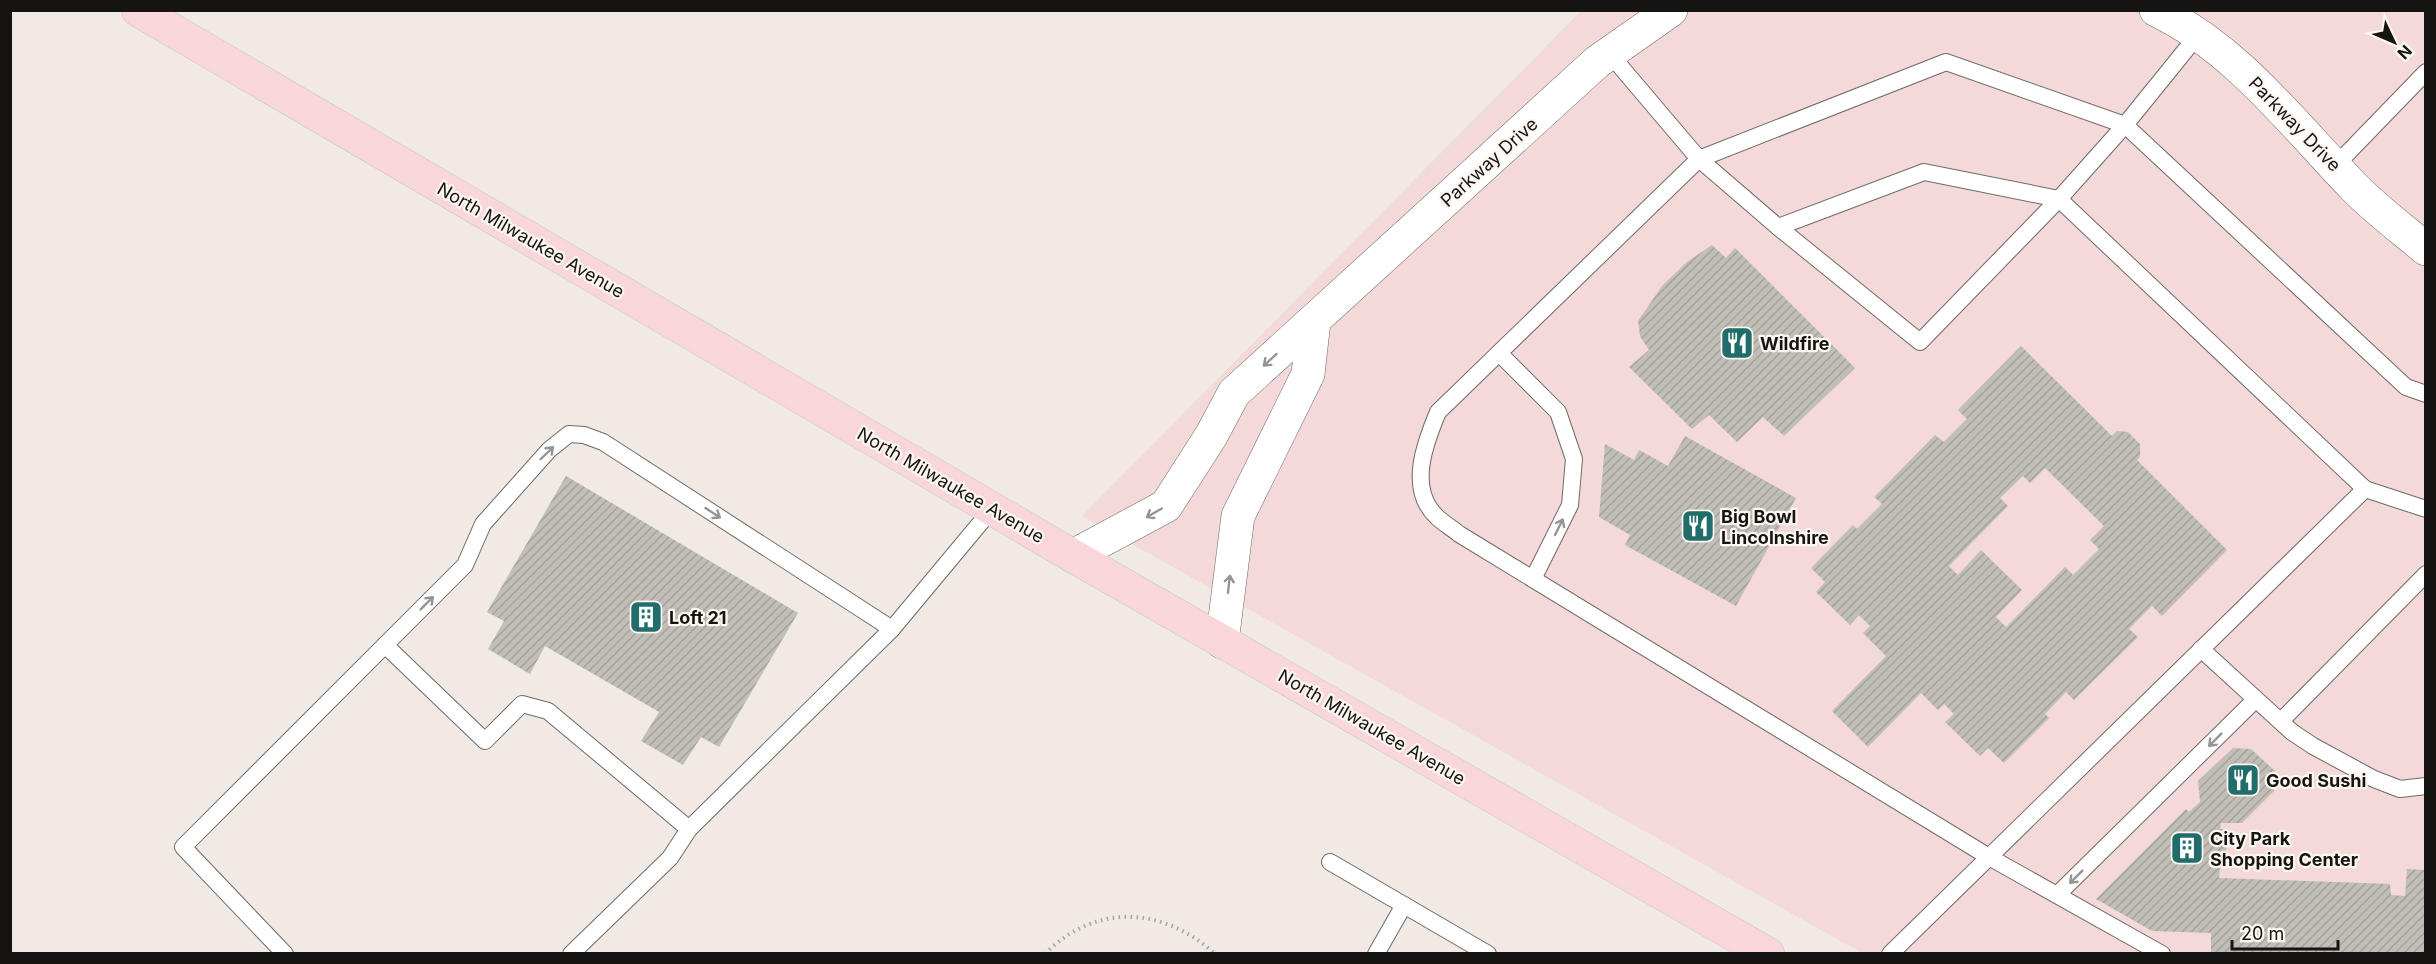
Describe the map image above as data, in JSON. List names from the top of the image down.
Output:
{
  "streets": {
    "main road": ["North Milwaukee Avenue"],
    "street": ["Parkway Drive"]
  },
  "crossings": [
    ["Parkway Drive", "North Milwaukee Avenue"]
  ],
  "places": {
    "restaurant": ["Wildfire", "Big Bowl Lincolnshire", "Good Sushi"],
    "building": ["Loft 21", "City Park Shopping Center"]
  },
  "scale_bar": "20 m",
  "north": "bottom right"
}
